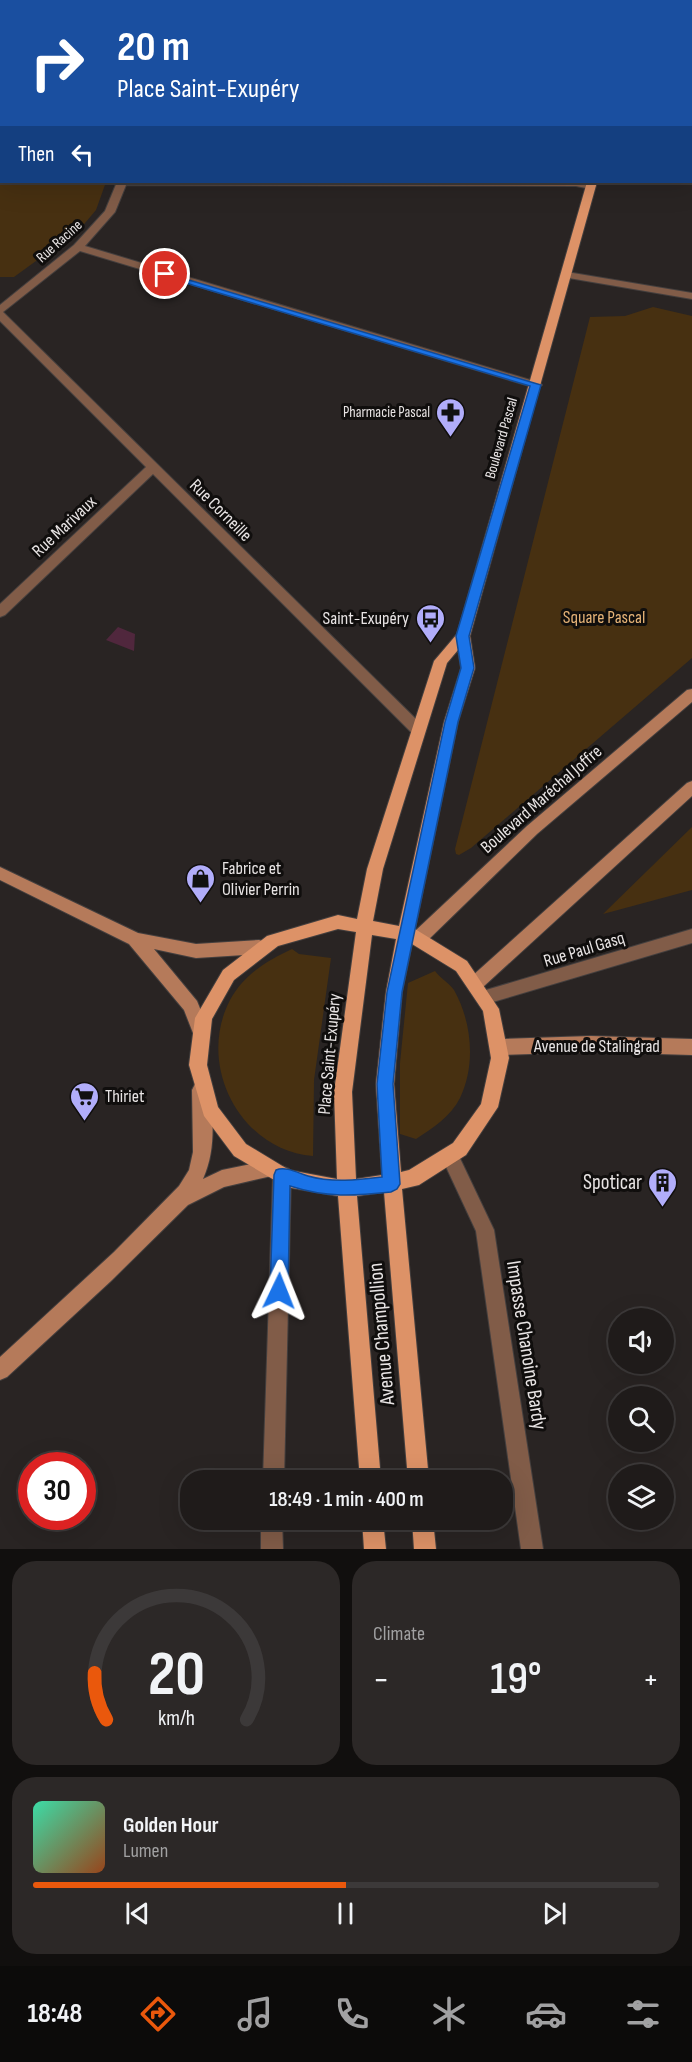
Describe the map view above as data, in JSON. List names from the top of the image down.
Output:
{
  "streets": {
    "main road": [
      "Boulevard Pascal",
      "Boulevard Maréchal Joffre",
      "Avenue de Stalingrad",
      "Place Saint-Exupéry",
      "Avenue Champollion"
    ],
    "street": [
      "Rue Racine",
      "Rue Corneille",
      "Rue Marivaux",
      "Rue Paul Gasq",
      "Impasse Chanoine Bardy"
    ]
  },
  "crossings": [
    ["Rue Racine", "Rue Corneille"],
    ["Boulevard Pascal", "Rue Corneille"],
    ["Boulevard Pascal", "Boulevard Maréchal Joffre"],
    ["Boulevard Pascal", "Place Saint-Exupéry"],
    ["Rue Corneille", "Rue Marivaux"],
    ["Place Saint-Exupéry", "Avenue Champollion"]
  ],
  "parks": ["Square Pascal"],
  "places": {
    "pharmacy": ["Pharmacie Pascal"],
    "bus stop": ["Saint-Exupéry"],
    "shop": ["Fabrice et Olivier Perrin"],
    "supermarket": ["Thiriet"],
    "building": ["Spoticar"]
  },
  "page": {
    "turn": ["20 m", "Place Saint-Exupéry"],
    "then": "Then",
    "limit": "30",
    "trip": "18:49 · 1 min · 400 m",
    "tile": "Climate",
    "heat": ["−", "19°", "+"],
    "song": ["Golden Hour", "Lumen"],
    "tabs": "18:48",
    "gauge": ["20", "km/h"]
  }
}
